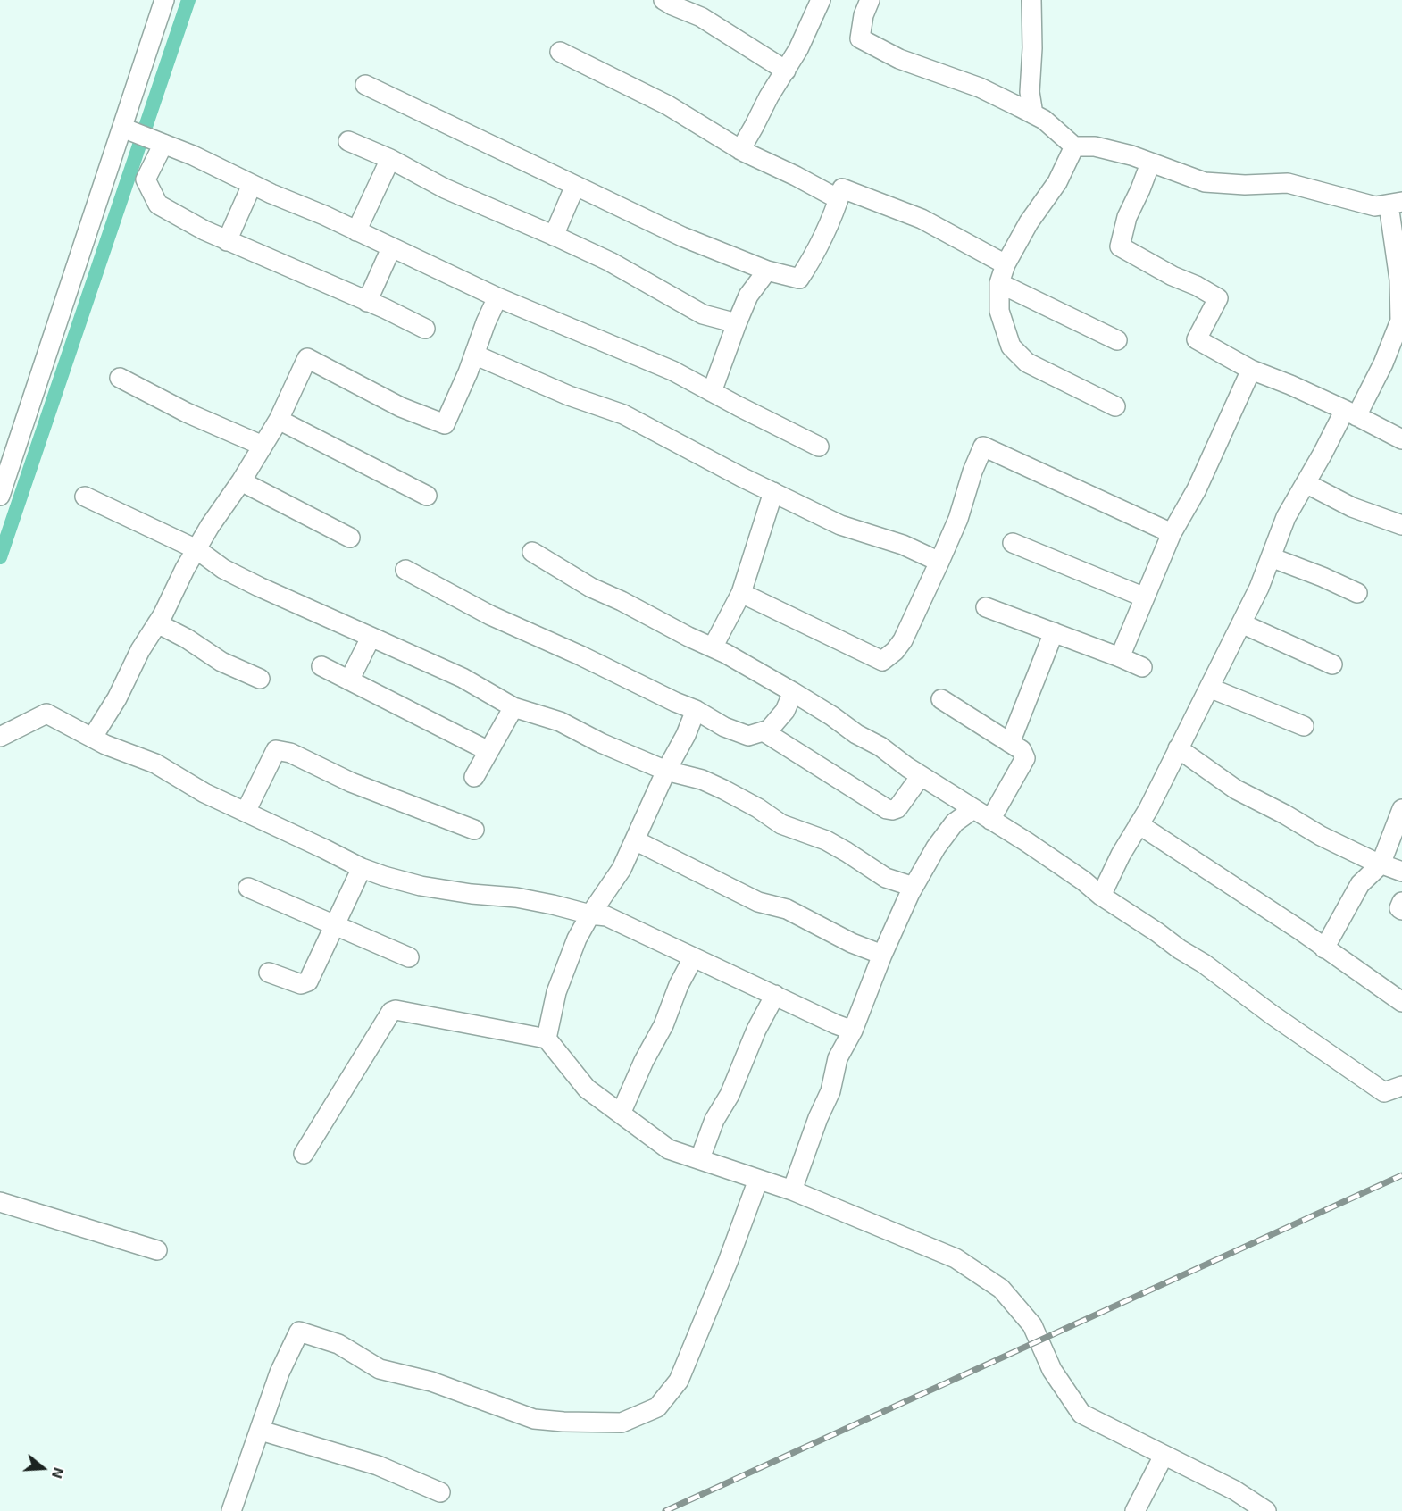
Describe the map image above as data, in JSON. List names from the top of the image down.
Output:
{
  "north": "right"
}
